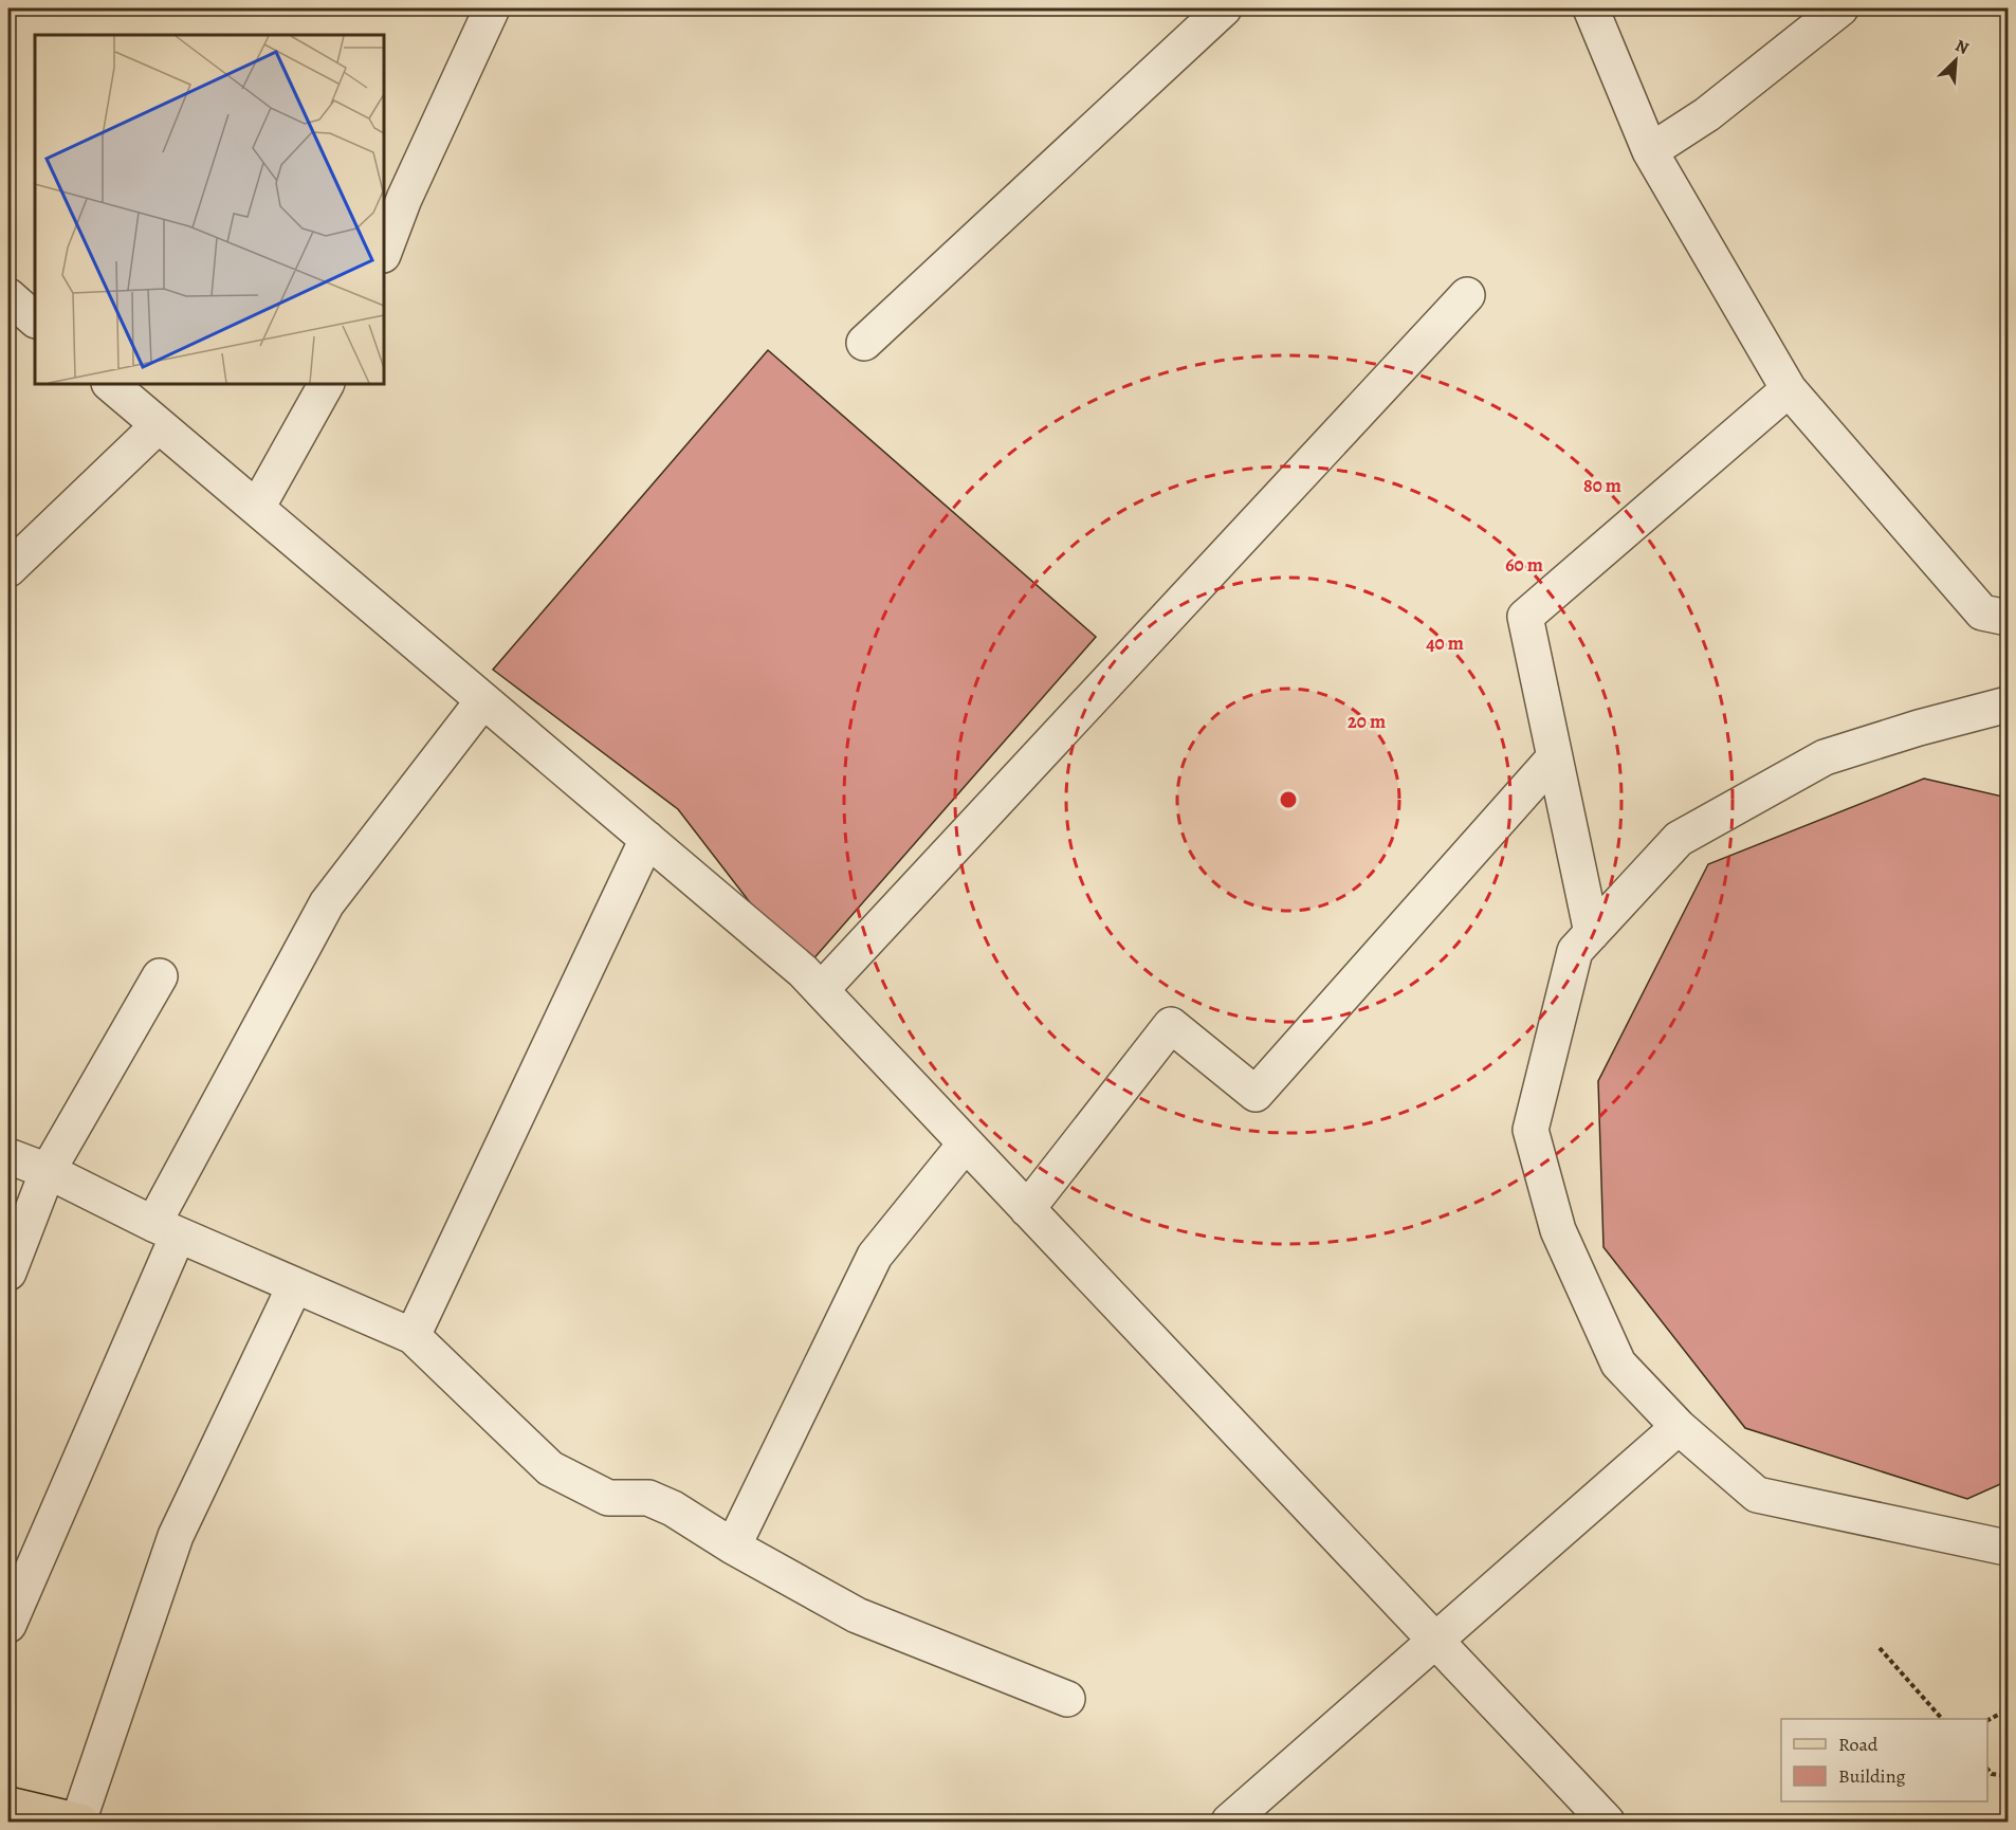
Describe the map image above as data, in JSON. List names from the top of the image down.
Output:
{
  "legend": ["Road", "Building"],
  "north": "top right",
  "rings": [
    "80 m",
    "60 m",
    "40 m",
    "20 m"
  ]
}
